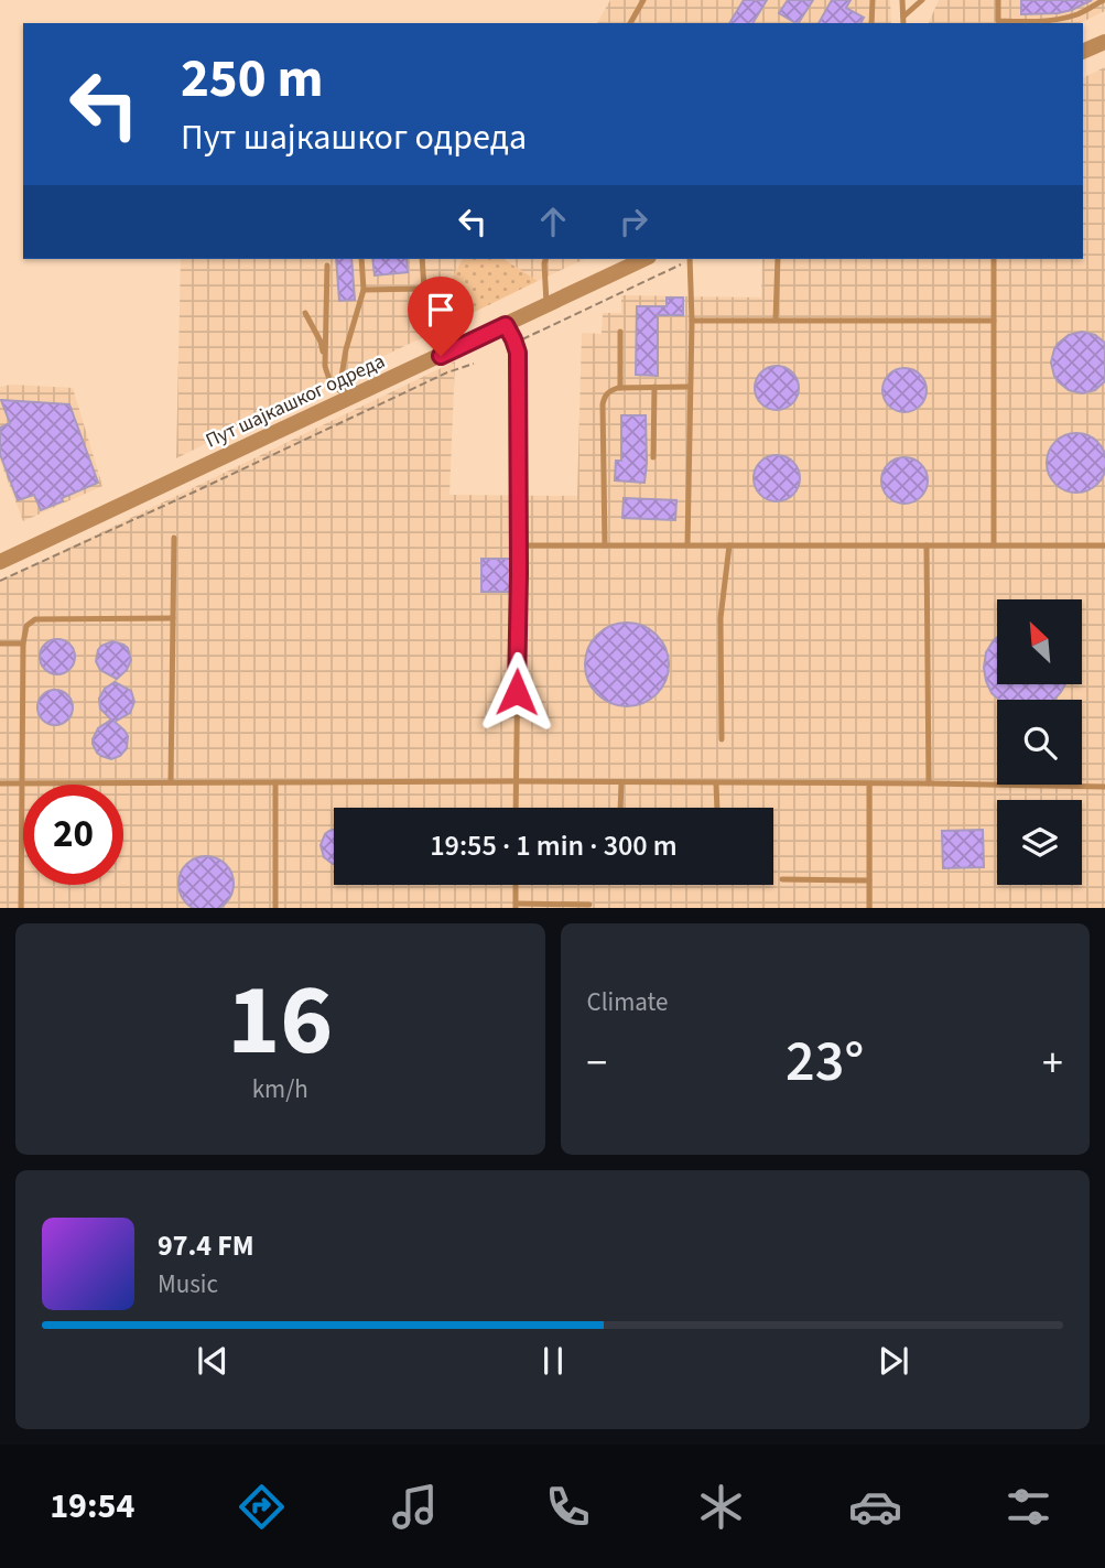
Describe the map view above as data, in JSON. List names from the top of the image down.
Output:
{
  "streets": {
    "street": ["Пут шајкашког одреда"]
  },
  "north": "top left",
  "page": {
    "turn": ["250 m", "Пут шајкашког одреда"],
    "limit": "20",
    "trip": "19:55 · 1 min · 300 m",
    "tile": [
      ["16", "km/h"],
      "Climate"
    ],
    "heat": ["−", "23°", "+"],
    "song": ["97.4 FM", "Music"],
    "tabs": "19:54"
  }
}
